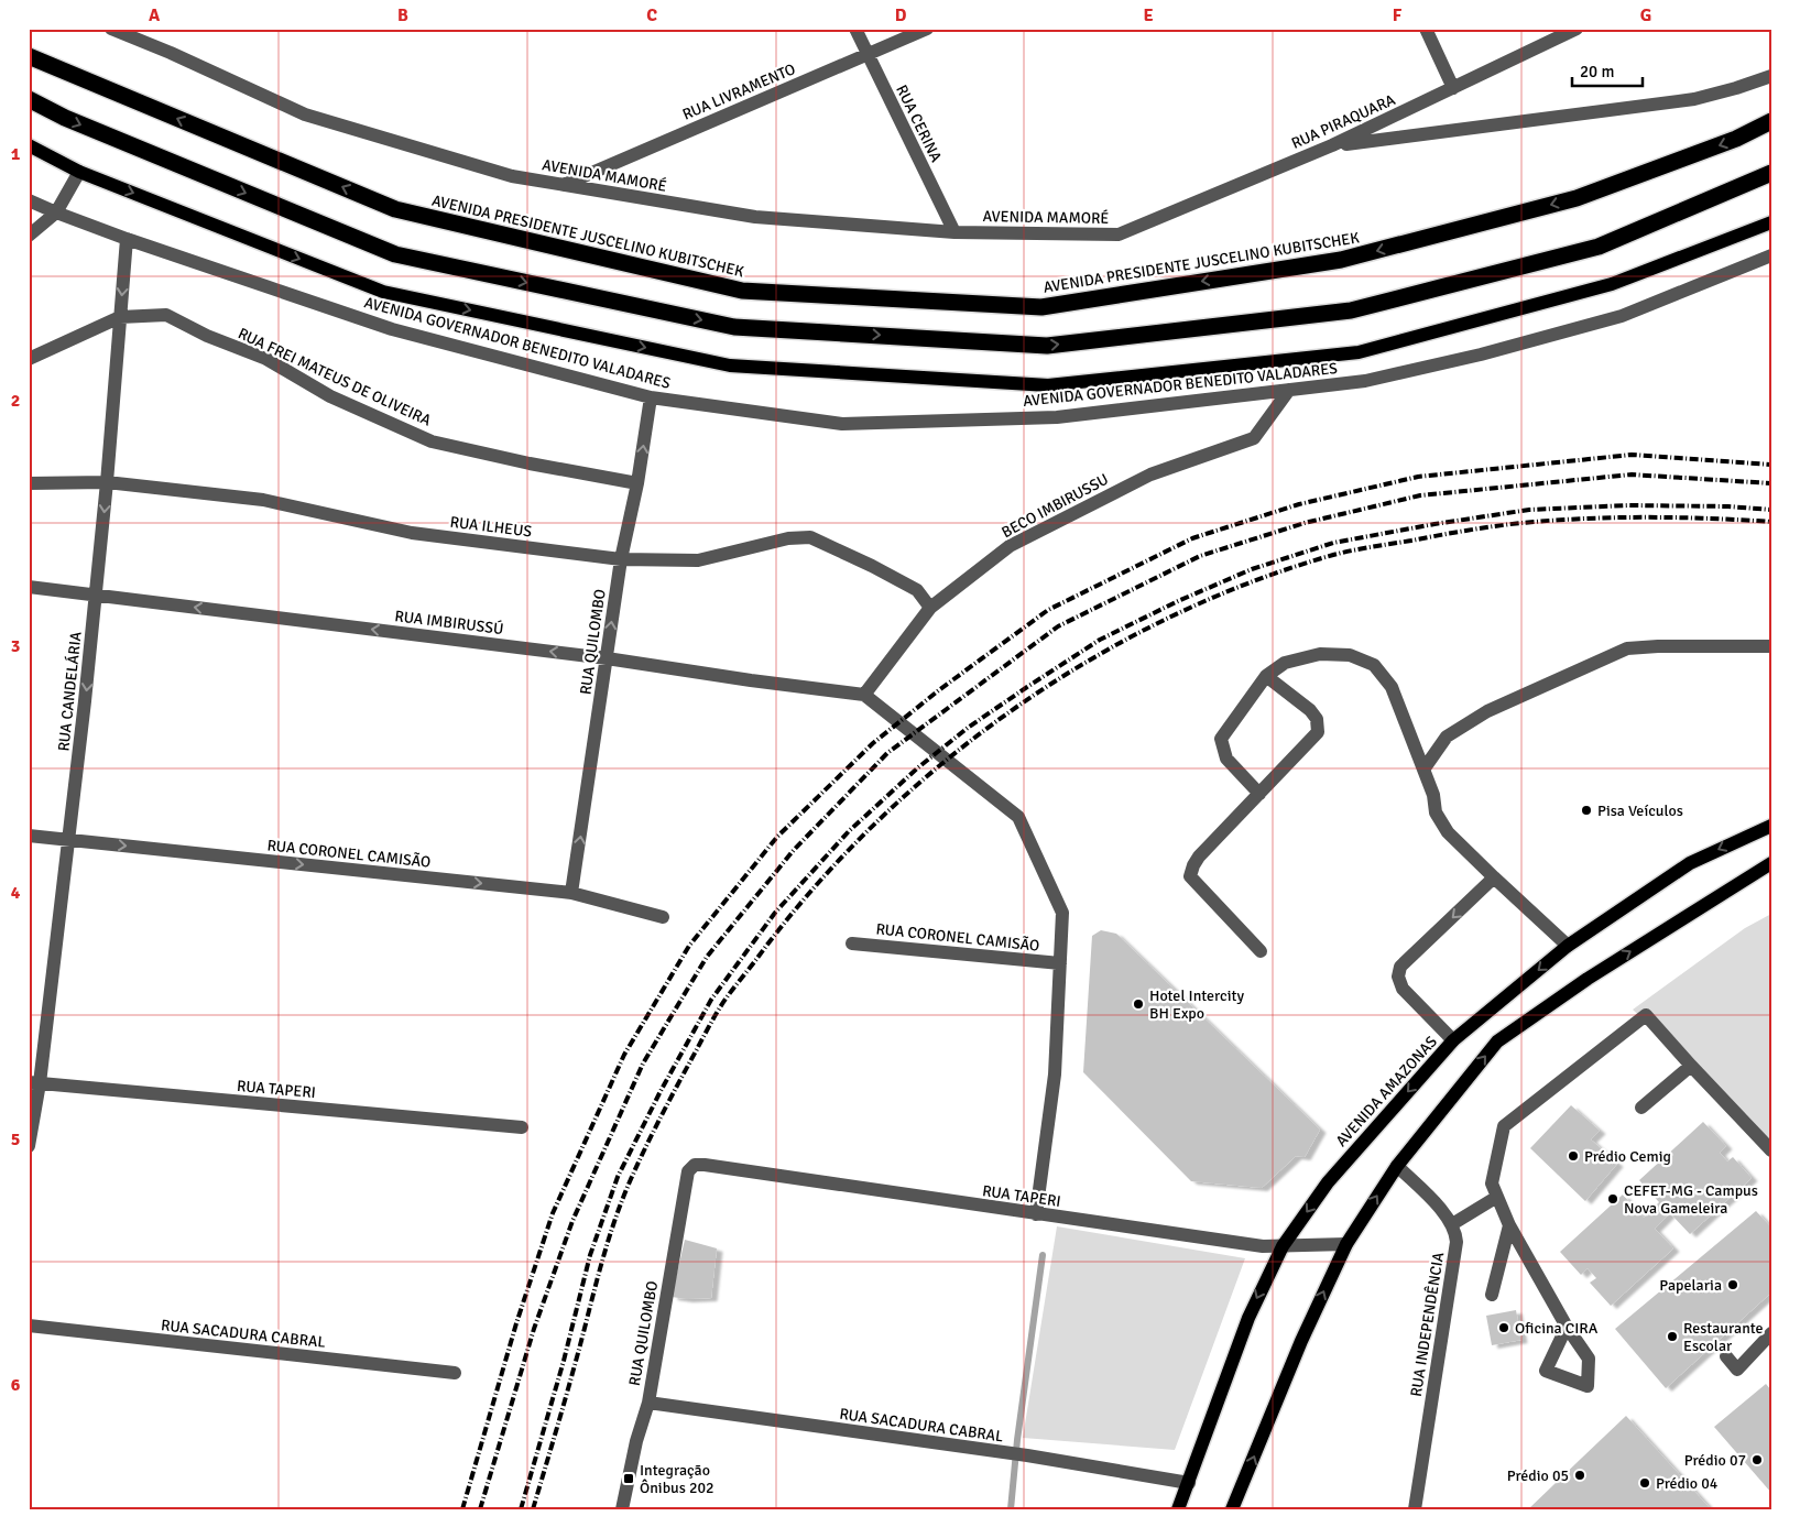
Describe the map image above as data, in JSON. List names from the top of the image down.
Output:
{
  "streets": {
    "highway": ["AVENIDA PRESIDENTE JUSCELINO KUBITSCHEK"],
    "main road": ["AVENIDA AMAZONAS"],
    "street": [
      "RUA LIVRAMENTO",
      "RUA PIRAQUARA",
      "RUA CERINA",
      "AVENIDA MAMORÉ",
      "AVENIDA GOVERNADOR BENEDITO VALADARES",
      "RUA FREI MATEUS DE OLIVEIRA",
      "BECO IMBIRUSSU",
      "RUA ILHEUS",
      "RUA IMBIRUSSÚ",
      "RUA QUILOMBO",
      "RUA CANDELÁRIA",
      "RUA CORONEL CAMISÃO",
      "RUA TAPERI",
      "RUA INDEPENDÊNCIA",
      "RUA SACADURA CABRAL"
    ]
  },
  "crossings": [
    ["RUA LIVRAMENTO", "RUA CERINA"],
    ["RUA LIVRAMENTO", "AVENIDA MAMORÉ"],
    ["RUA PIRAQUARA", "AVENIDA MAMORÉ"],
    ["RUA CERINA", "AVENIDA MAMORÉ"],
    ["AVENIDA GOVERNADOR BENEDITO VALADARES", "BECO IMBIRUSSU"],
    ["AVENIDA GOVERNADOR BENEDITO VALADARES", "RUA QUILOMBO"],
    ["AVENIDA GOVERNADOR BENEDITO VALADARES", "RUA CANDELÁRIA"],
    ["RUA FREI MATEUS DE OLIVEIRA", "RUA QUILOMBO"],
    ["RUA FREI MATEUS DE OLIVEIRA", "RUA CANDELÁRIA"],
    ["BECO IMBIRUSSU", "RUA ILHEUS"],
    ["BECO IMBIRUSSU", "RUA IMBIRUSSÚ"],
    ["RUA ILHEUS", "RUA QUILOMBO"],
    ["RUA ILHEUS", "RUA CANDELÁRIA"],
    ["RUA IMBIRUSSÚ", "RUA QUILOMBO"],
    ["RUA IMBIRUSSÚ", "RUA CANDELÁRIA"],
    ["RUA QUILOMBO", "RUA CORONEL CAMISÃO"],
    ["RUA QUILOMBO", "RUA TAPERI"],
    ["RUA QUILOMBO", "RUA SACADURA CABRAL"],
    ["RUA CANDELÁRIA", "RUA CORONEL CAMISÃO"],
    ["RUA CANDELÁRIA", "RUA TAPERI"],
    ["RUA TAPERI", "AVENIDA AMAZONAS"],
    ["AVENIDA AMAZONAS", "RUA SACADURA CABRAL"]
  ],
  "one_way": [
    "RUA IMBIRUSSÚ",
    "RUA QUILOMBO",
    "RUA CANDELÁRIA",
    "RUA CORONEL CAMISÃO"
  ],
  "places": {
    "other": [
      "Pisa Veículos",
      "Hotel Intercity BH Expo",
      "Prédio Cemig",
      "CEFET-MG - Campus Nova Gameleira",
      "Papelaria",
      "Oficina CIRA",
      "Restaurante Escolar",
      "Prédio 07",
      "Prédio 05",
      "Prédio 04"
    ],
    "transit": ["Integração Ônibus 202"]
  },
  "scale_bar": "20 m",
  "grid": {
    "columns": [
      "A",
      "B",
      "C",
      "D",
      "E",
      "F",
      "G"
    ],
    "rows": [
      "1",
      "2",
      "3",
      "4",
      "5",
      "6"
    ]
  }
}
